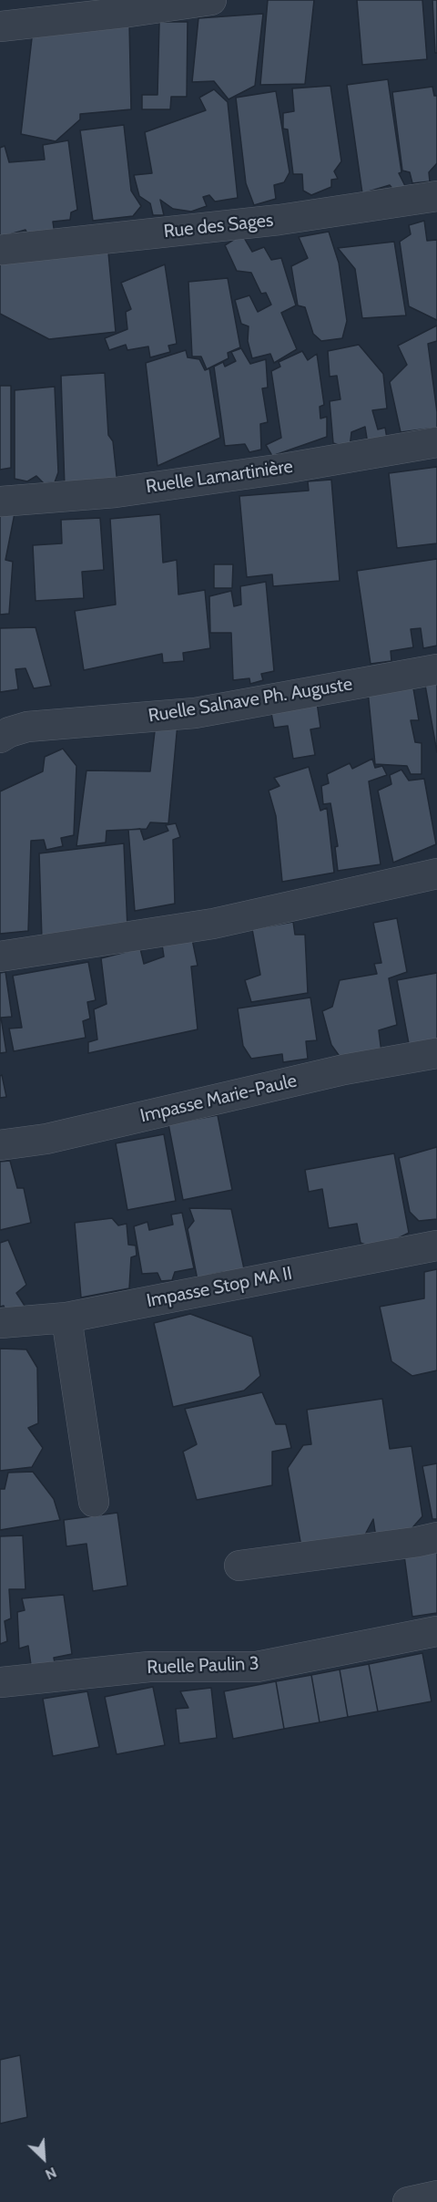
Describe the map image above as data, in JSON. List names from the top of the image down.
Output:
{
  "streets": {
    "street": [
      "Rue des Sages",
      "Ruelle Lamartinière",
      "Ruelle Salnave Ph. Auguste",
      "Impasse Marie-Paule",
      "Impasse Stop MA II",
      "Ruelle Paulin 3"
    ]
  },
  "north": "bottom right"
}
